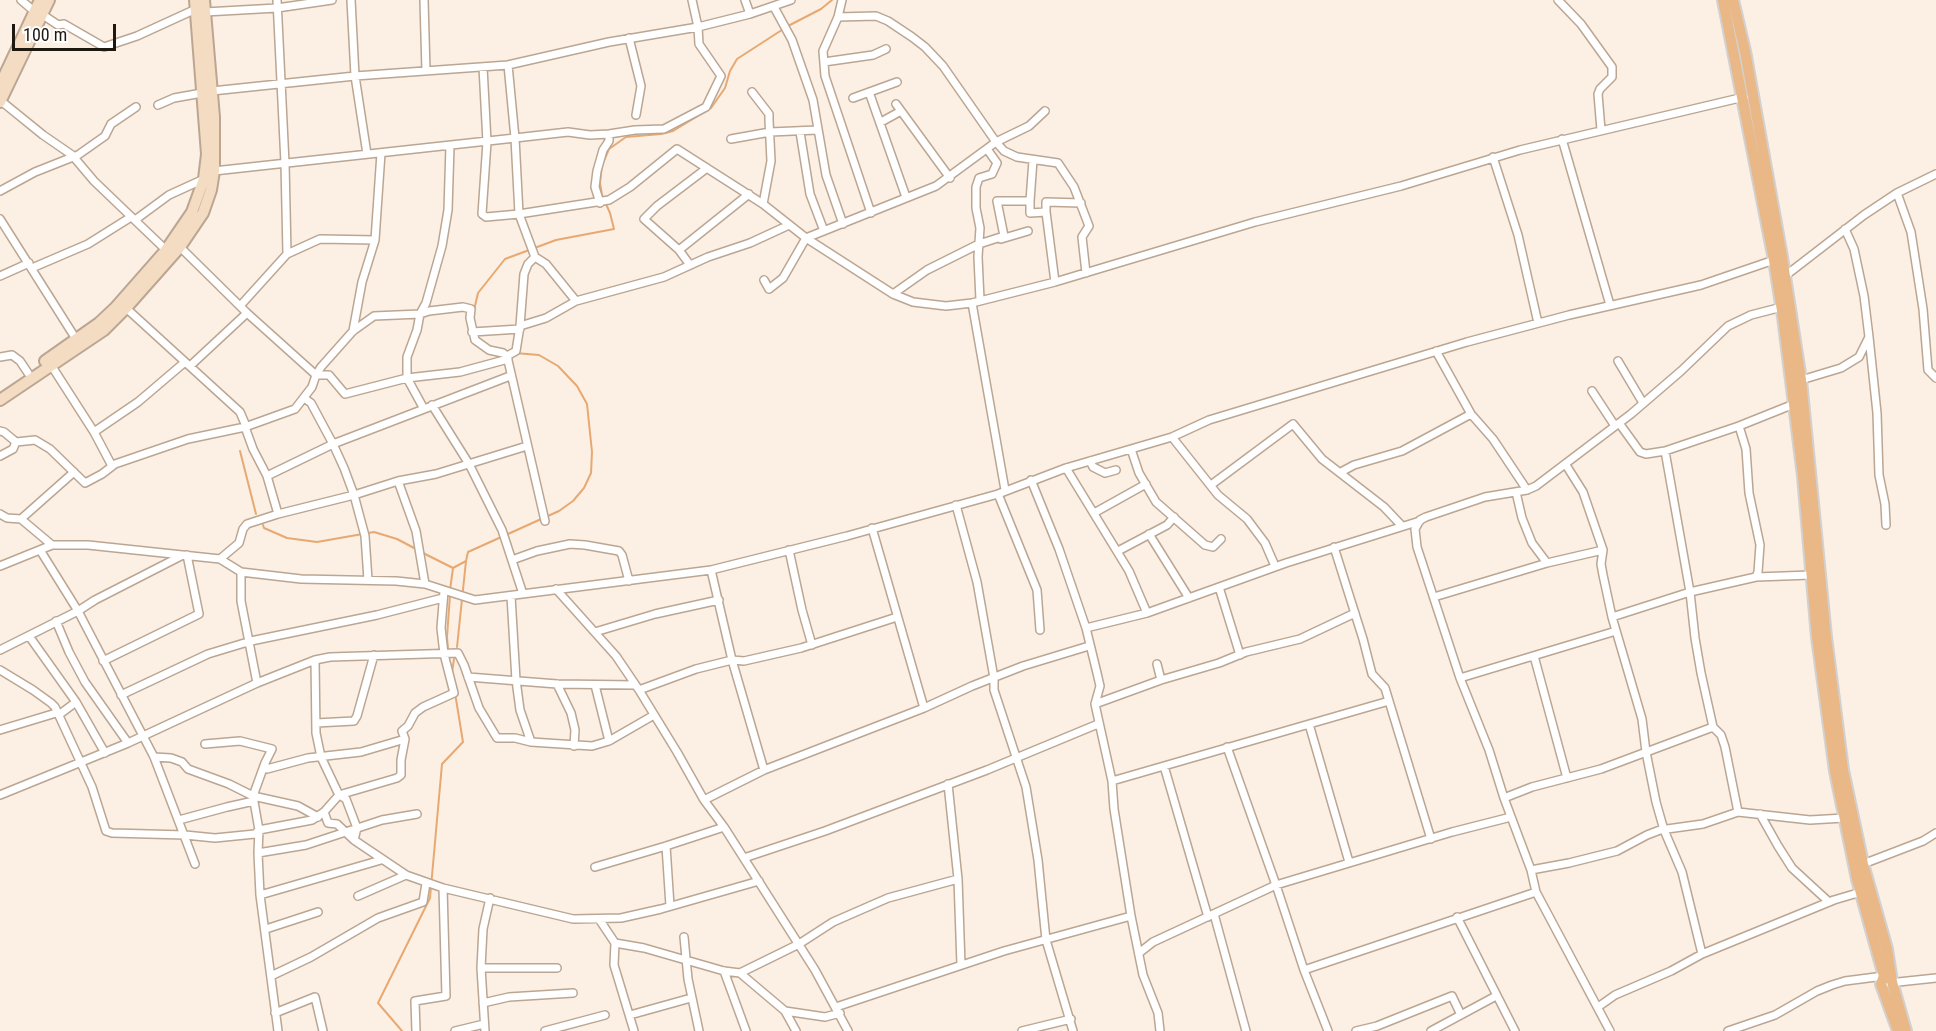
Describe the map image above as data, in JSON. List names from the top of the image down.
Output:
{
  "scale_bar": "100 m"
}
